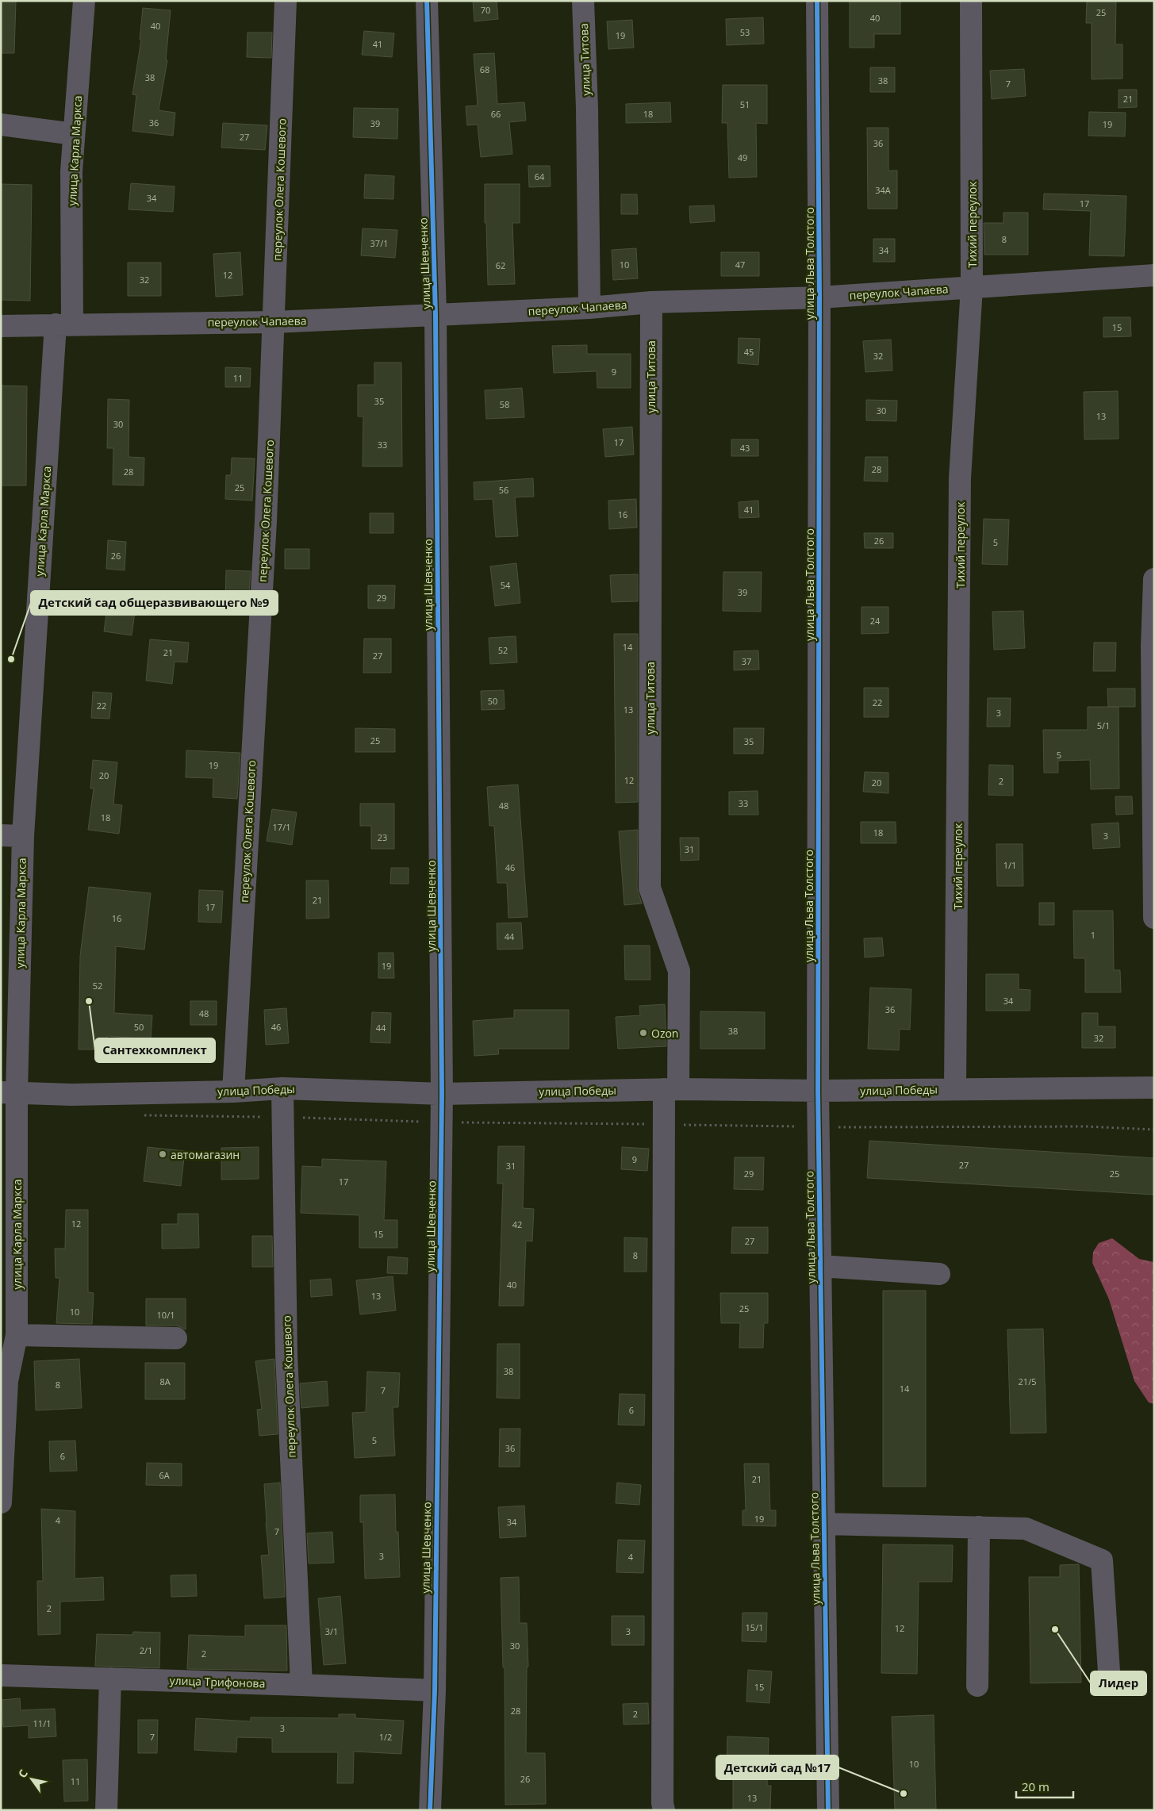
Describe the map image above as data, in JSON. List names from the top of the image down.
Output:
{
  "streets": {
    "street": [
      "улица Титова",
      "улица Карла Маркса",
      "переулок Олега Кошевого",
      "Тихий переулок",
      "улица Шевченко",
      "улица Льва Толстого",
      "переулок Чапаева",
      "улица Победы",
      "улица Трифонова"
    ]
  },
  "crossings": [
    ["улица Титова", "переулок Чапаева"],
    ["улица Титова", "улица Победы"],
    ["улица Карла Маркса", "переулок Чапаева"],
    ["улица Карла Маркса", "улица Победы"],
    ["переулок Олега Кошевого", "переулок Чапаева"],
    ["переулок Олега Кошевого", "улица Победы"],
    ["переулок Олега Кошевого", "улица Трифонова"],
    ["Тихий переулок", "переулок Чапаева"],
    ["Тихий переулок", "улица Победы"],
    ["улица Шевченко", "переулок Чапаева"],
    ["улица Шевченко", "улица Победы"],
    ["улица Шевченко", "улица Трифонова"],
    ["улица Льва Толстого", "переулок Чапаева"],
    ["улица Льва Толстого", "улица Победы"]
  ],
  "places": [
    "Детский сад общеразвивающего №9",
    "Сантехкомплект",
    "Ozon",
    "автомагазин",
    "Лидер",
    "Детский сад №17"
  ],
  "house_numbers": [
    "70",
    "25",
    "40",
    "40",
    "53",
    "19",
    "41",
    "68",
    "38",
    "38",
    "7",
    "21",
    "51",
    "66",
    "18",
    "36",
    "39",
    "19",
    "27",
    "36",
    "49",
    "64",
    "34А",
    "34",
    "17",
    "8",
    "37/1",
    "34",
    "10",
    "47",
    "62",
    "12",
    "32",
    "15",
    "45",
    "32",
    "9",
    "11",
    "35",
    "58",
    "30",
    "13",
    "30",
    "17",
    "33",
    "43",
    "28",
    "28",
    "25",
    "56",
    "41",
    "16",
    "26",
    "5",
    "26",
    "54",
    "39",
    "29",
    "24",
    "14",
    "52",
    "21",
    "27",
    "37",
    "50",
    "22",
    "22",
    "13",
    "3",
    "5/1",
    "25",
    "35",
    "5",
    "19",
    "20",
    "12",
    "2",
    "20",
    "33",
    "48",
    "18",
    "17/1",
    "18",
    "3",
    "23",
    "31",
    "1/1",
    "46",
    "21",
    "17",
    "16",
    "1",
    "44",
    "19",
    "52",
    "34",
    "36",
    "48",
    "50",
    "46",
    "44",
    "38",
    "32",
    "9",
    "27",
    "31",
    "29",
    "25",
    "17",
    "12",
    "42",
    "15",
    "27",
    "8",
    "40",
    "13",
    "25",
    "10",
    "10/1",
    "38",
    "8А",
    "21/5",
    "8",
    "14",
    "7",
    "6",
    "5",
    "36",
    "6",
    "6А",
    "21",
    "19",
    "4",
    "34",
    "7",
    "3",
    "4",
    "2",
    "15/1",
    "12",
    "3/1",
    "3",
    "30",
    "2/1",
    "2",
    "15",
    "28",
    "2",
    "11/1",
    "3",
    "7",
    "1/2",
    "10",
    "26",
    "11",
    "13"
  ],
  "scale_bar": "20 m",
  "north": "top left"
}
